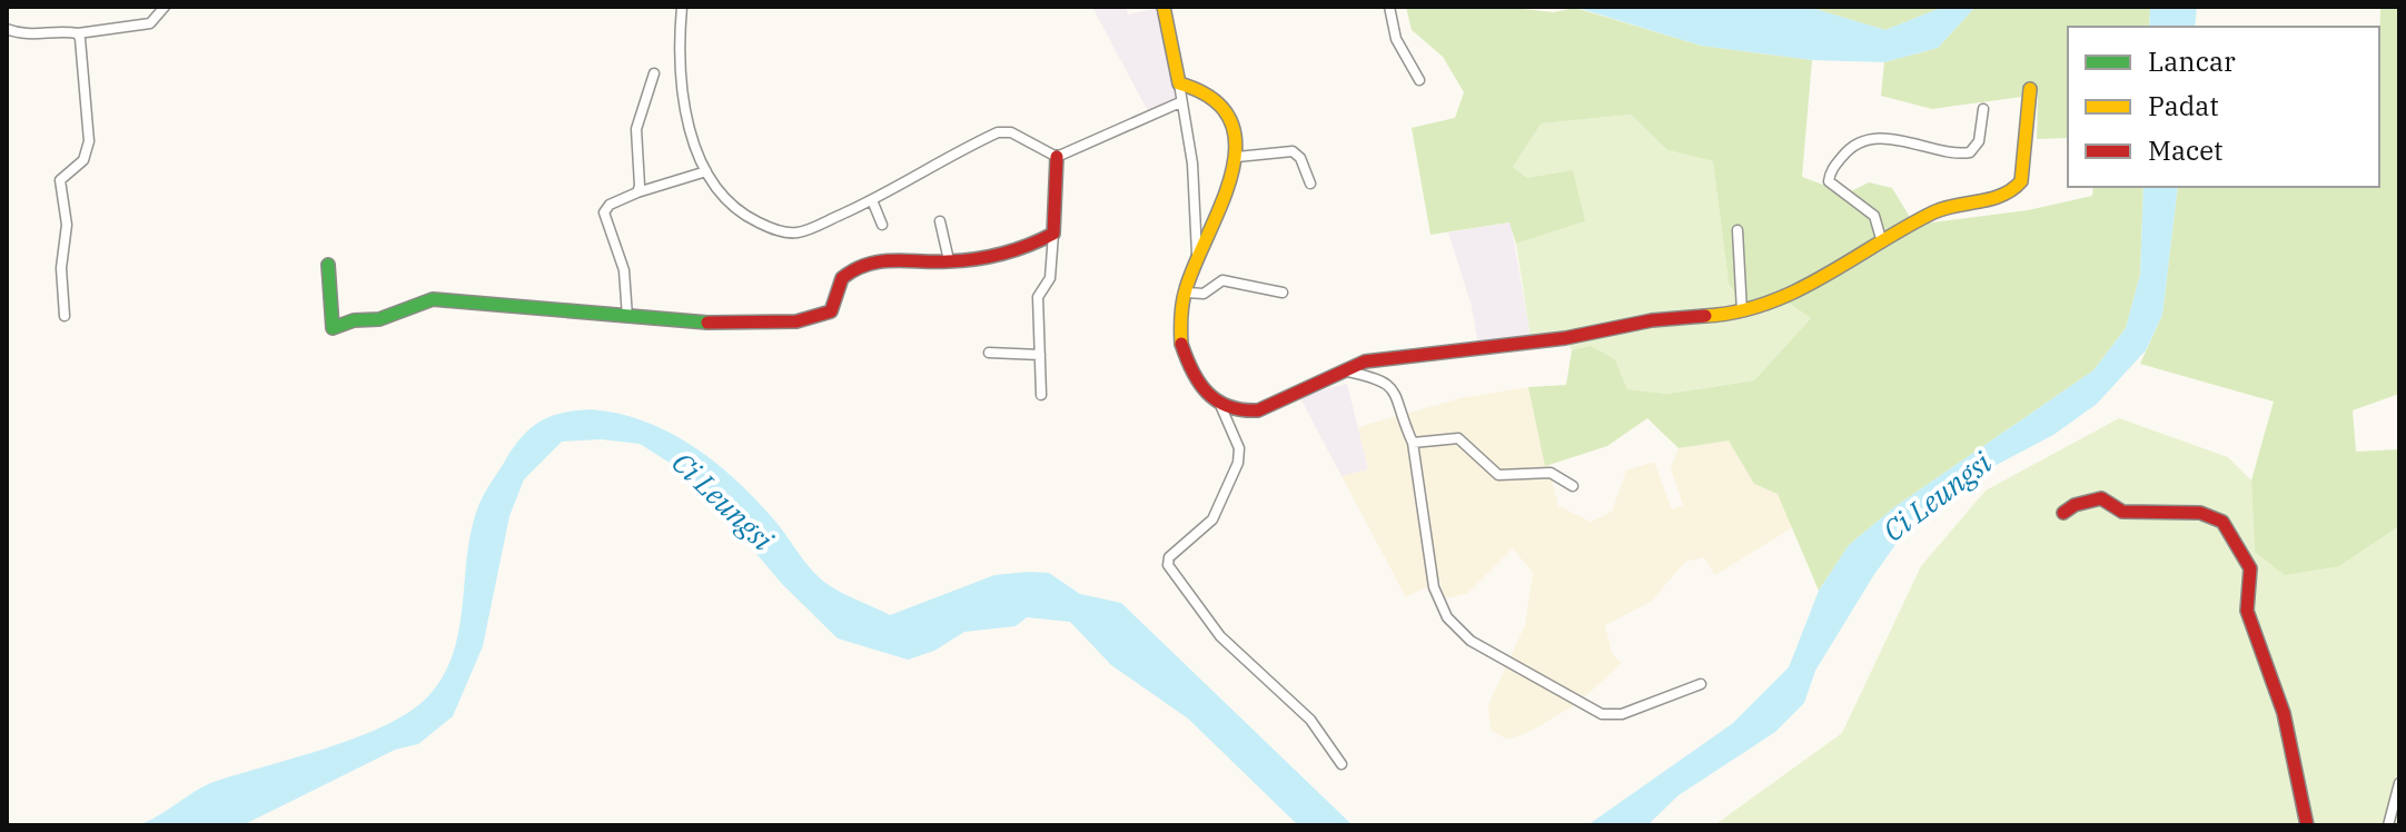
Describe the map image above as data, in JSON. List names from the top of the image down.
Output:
{
  "water": ["Ci Leungsi"],
  "legend": ["Lancar", "Padat", "Macet"]
}
